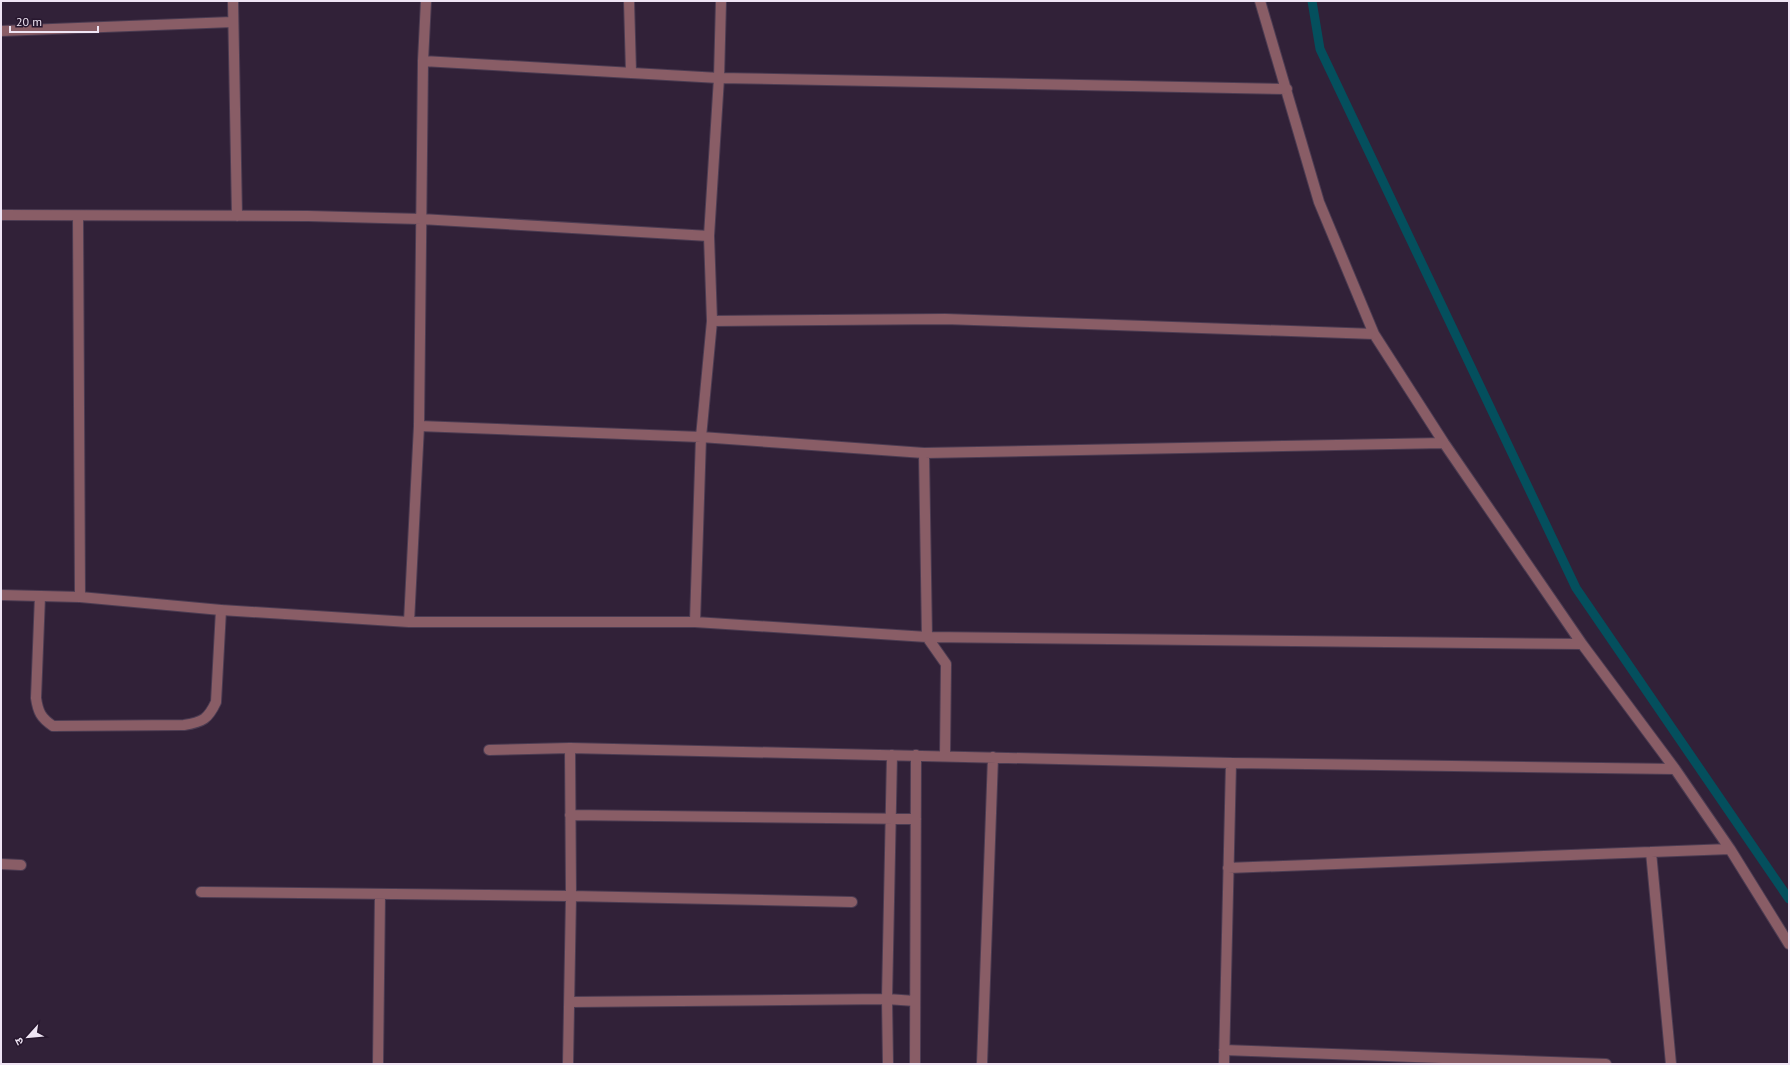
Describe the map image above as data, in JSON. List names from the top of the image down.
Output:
{
  "scale_bar": "20 m",
  "north": "bottom left"
}
